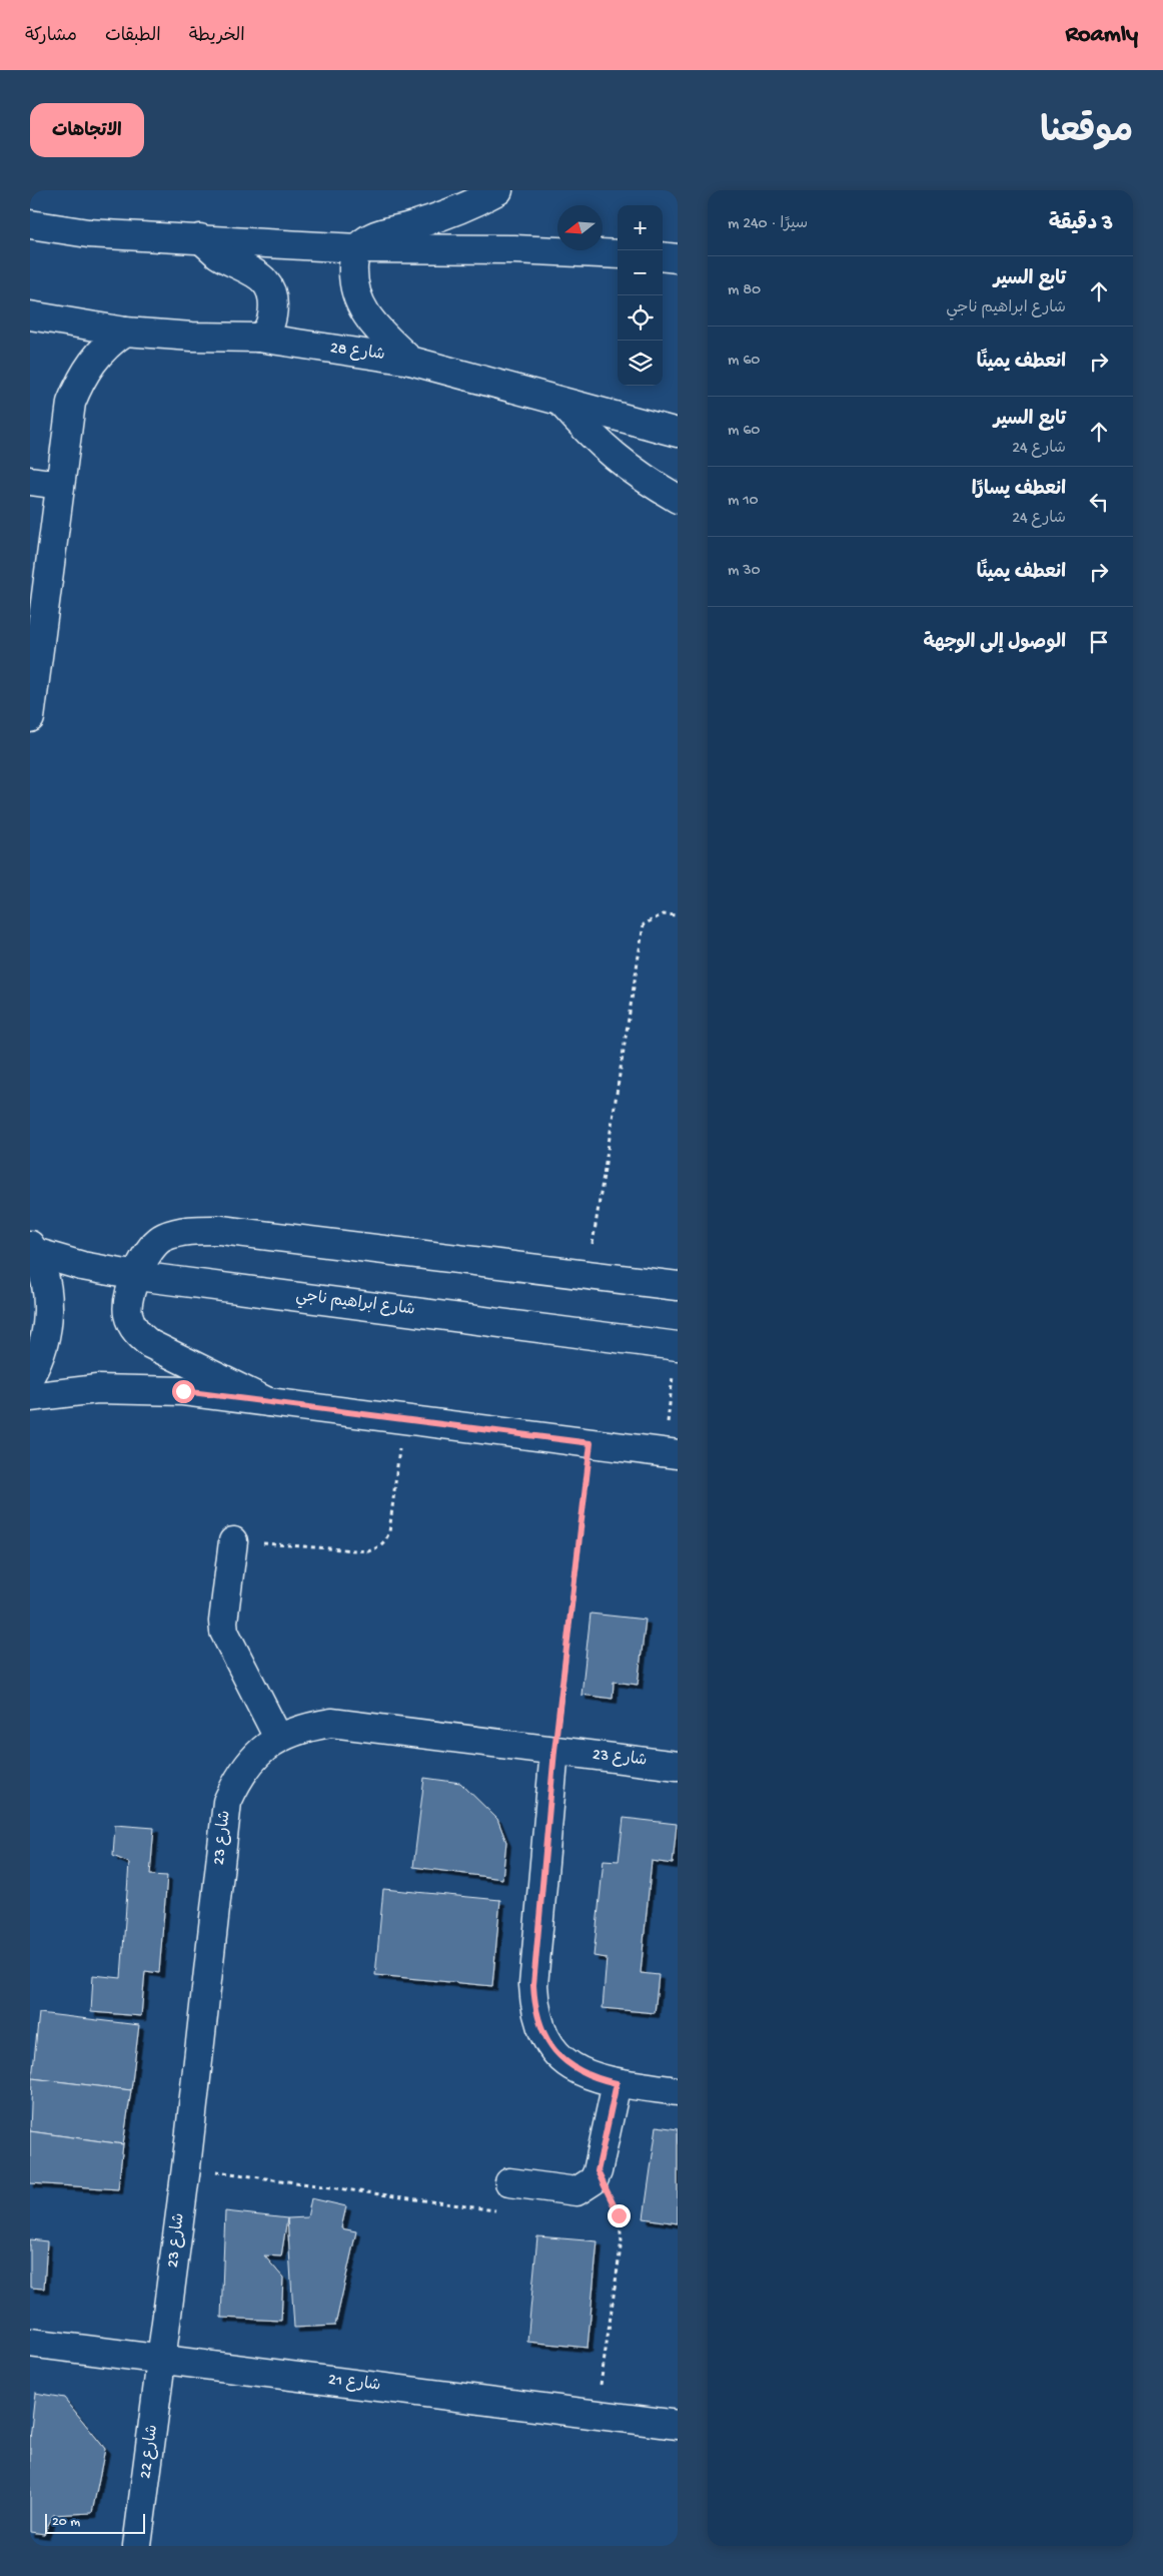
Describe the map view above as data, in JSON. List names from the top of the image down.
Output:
{
  "streets": {
    "street": [
      "شارع 28",
      "شارع ابراهيم ناجي",
      "شارع 23",
      "شارع 21",
      "شارع 22"
    ]
  },
  "crossings": [
    ["شارع 23", "شارع 21"],
    ["شارع 23", "شارع 22"],
    ["شارع 21", "شارع 22"]
  ],
  "scale_bar": "20 m",
  "north": "left",
  "page": {
    "header": "Roamly",
    "nav": ["الخريطة", "الطبقات", "مشاركة"],
    "title": "موقعنا",
    "buttons": "الاتجاهات",
    "heading": ["3 دقيقة", "سيرًا · 240 m"],
    "map_buttons": ["+", "−"],
    "list": [
      ["تابع السير", "شارع ابراهيم ناجي", "80 m"],
      ["انعطف يمينًا", "60 m"],
      ["تابع السير", "شارع 24", "60 m"],
      ["انعطف يسارًا", "شارع 24", "10 m"],
      ["انعطف يمينًا", "30 m"],
      "الوصول إلى الوجهة"
    ],
    "scale": "20 m"
  }
}
